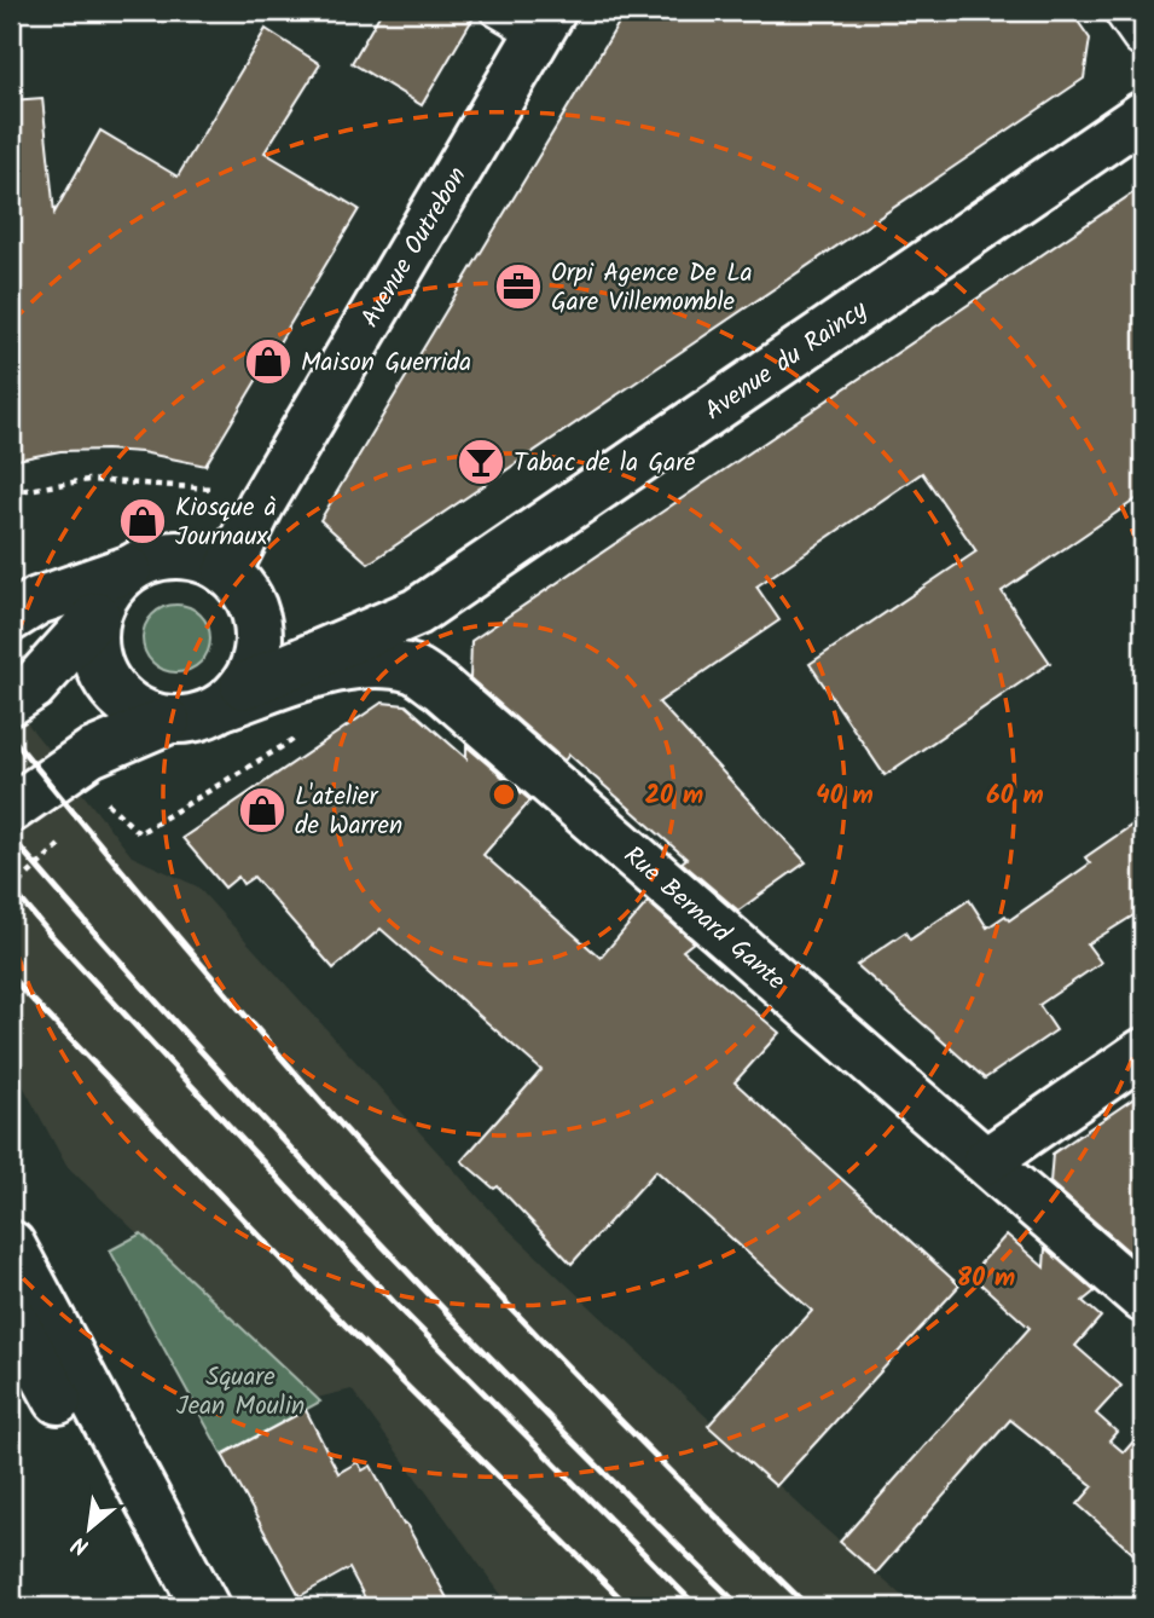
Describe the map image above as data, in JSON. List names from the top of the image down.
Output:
{
  "streets": {
    "main road": ["Avenue Outrebon", "Avenue du Raincy", "Rue Bernard Gante"]
  },
  "crossings": [
    ["Avenue Outrebon", "Avenue du Raincy"],
    ["Avenue Outrebon", "Rue Bernard Gante"],
    ["Avenue du Raincy", "Rue Bernard Gante"]
  ],
  "parks": ["Square Jean Moulin"],
  "places": {
    "office": ["Orpi Agence De La Gare Villemomble"],
    "shop": ["Maison Guerrida", "Kiosque à Journaux", "L'atelier de Warren"],
    "bar": ["Tabac de la Gare"]
  },
  "north": "bottom left",
  "rings": [
    "20 m",
    "40 m",
    "60 m",
    "80 m"
  ]
}
